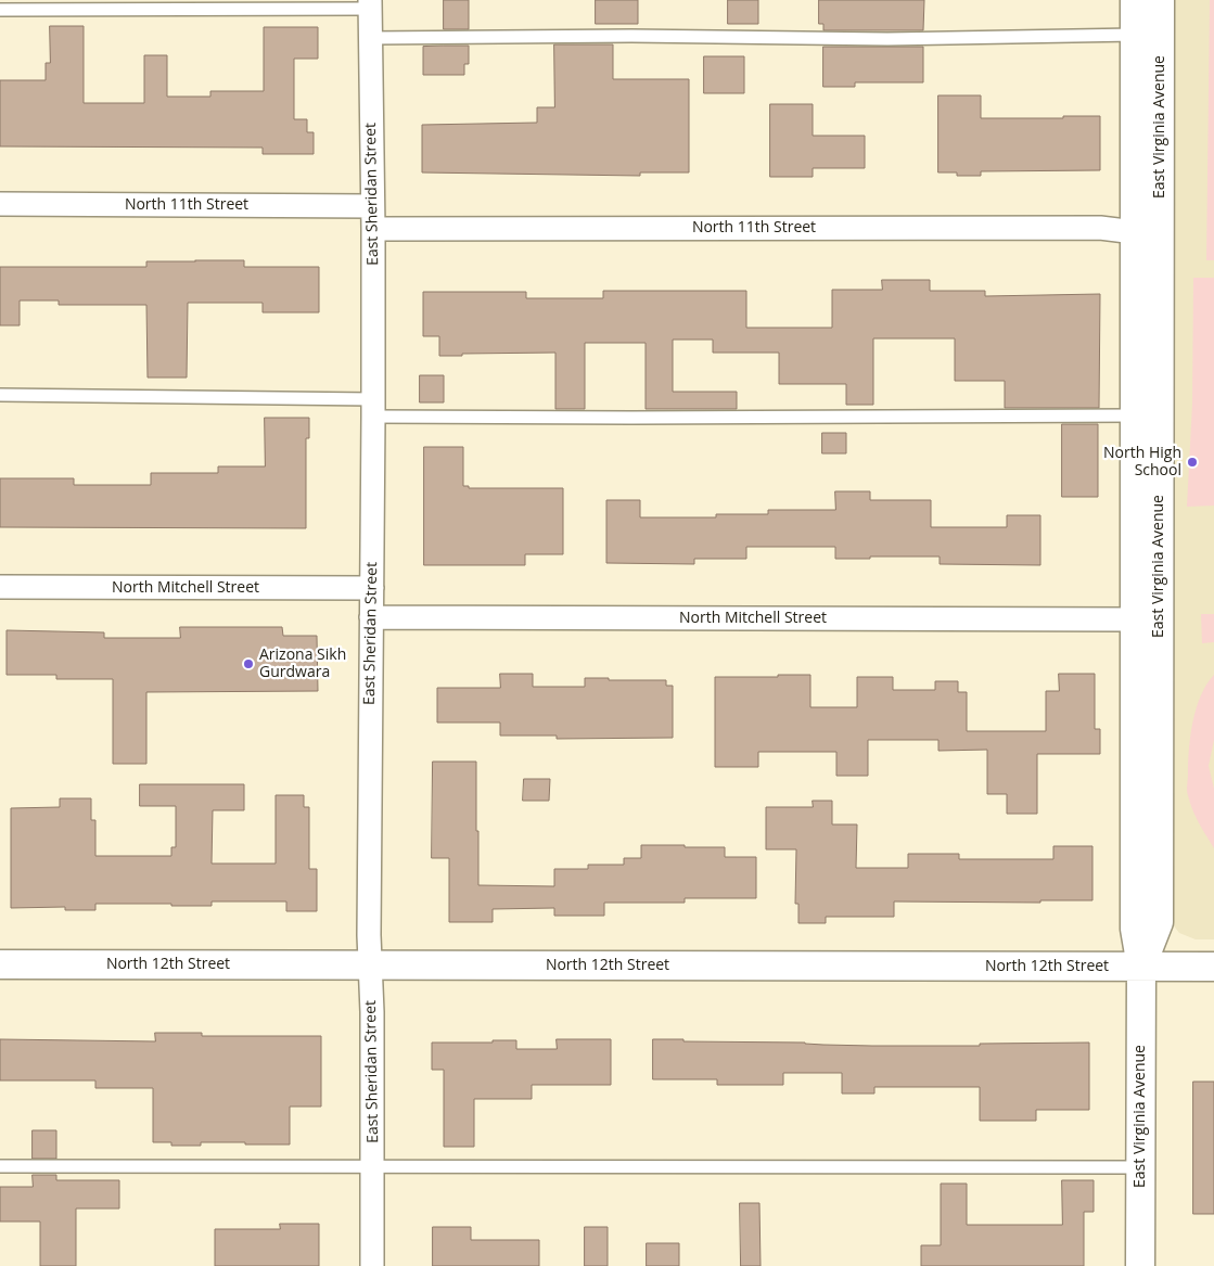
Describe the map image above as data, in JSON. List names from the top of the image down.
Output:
{
  "streets": {
    "street": [
      "East Virginia Avenue",
      "East Sheridan Street",
      "North 11th Street",
      "North Mitchell Street",
      "North 12th Street"
    ]
  },
  "crossings": [
    ["East Virginia Avenue", "North 11th Street"],
    ["East Virginia Avenue", "North Mitchell Street"],
    ["East Virginia Avenue", "North 12th Street"],
    ["East Sheridan Street", "North 11th Street"],
    ["East Sheridan Street", "North Mitchell Street"],
    ["East Sheridan Street", "North 12th Street"]
  ],
  "places": ["North High School", "Arizona Sikh Gurdwara"]
}
